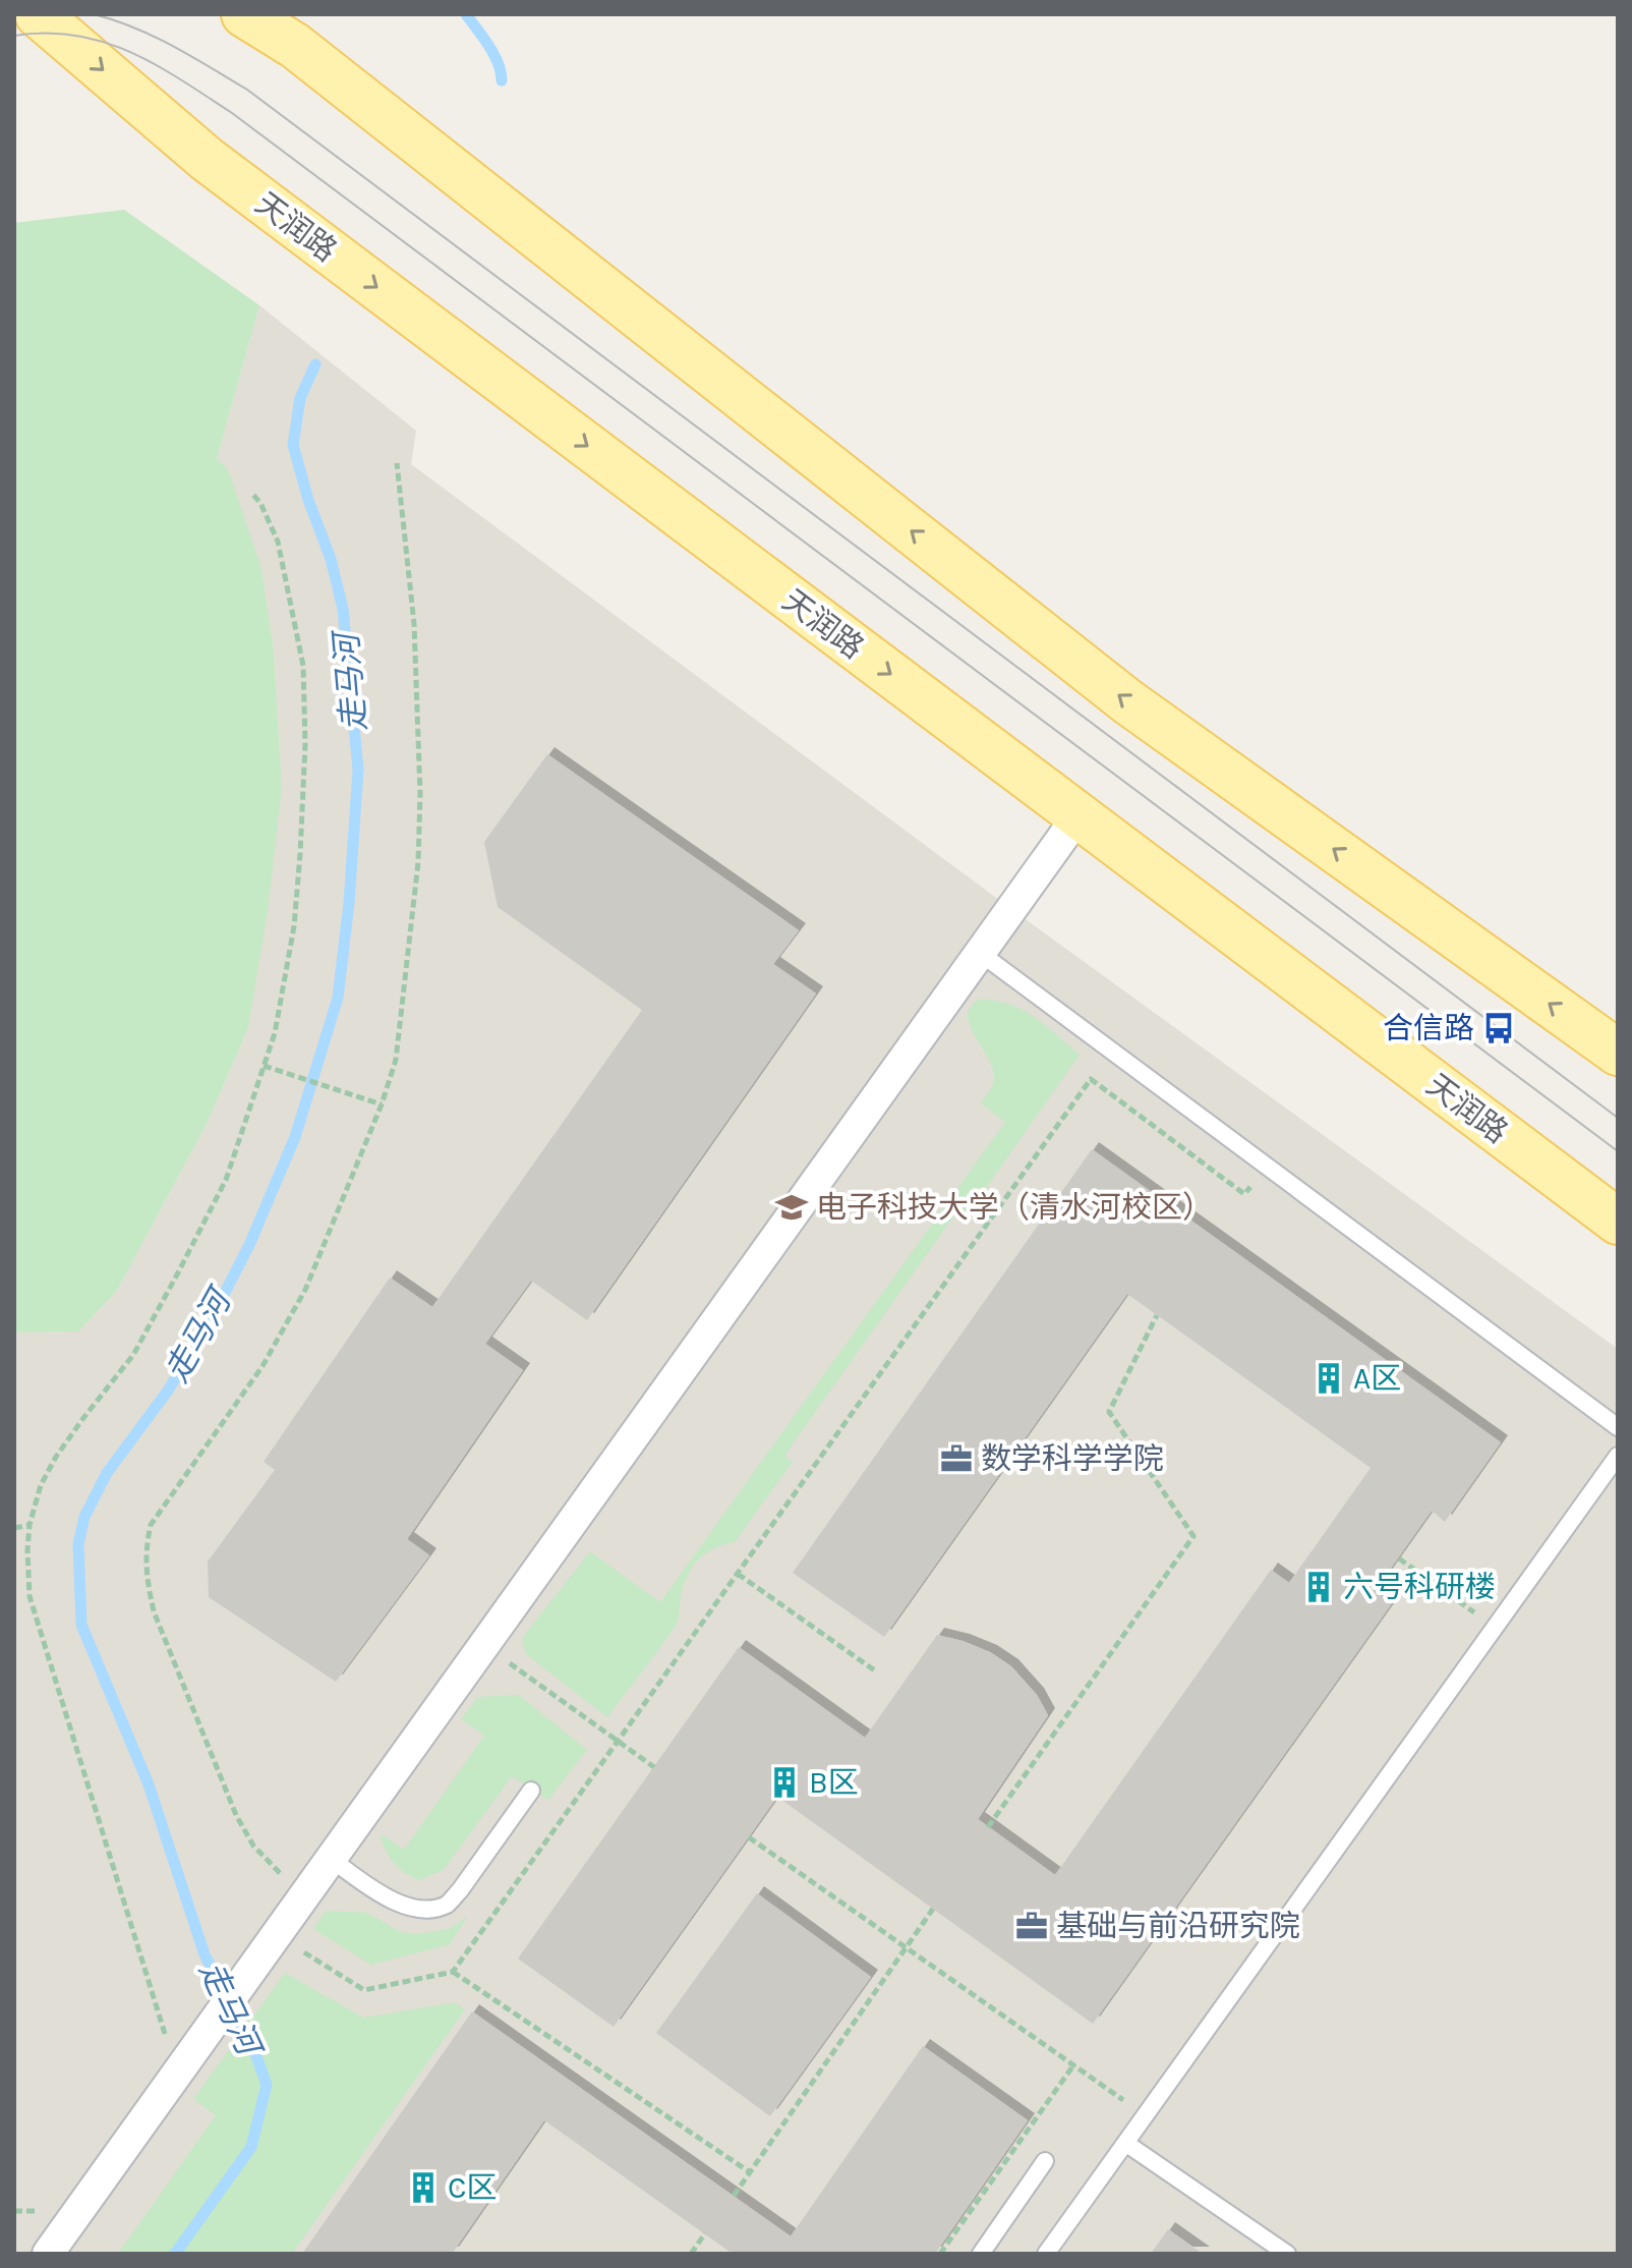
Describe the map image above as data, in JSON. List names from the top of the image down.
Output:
{
  "streets": {
    "main road": ["天润路"]
  },
  "water": ["走马河"],
  "places": {
    "bus stop": ["合信路"],
    "school or university": ["电子科技大学（清水河校区）"],
    "building": [
      "A区",
      "六号科研楼",
      "B区",
      "C区"
    ],
    "office": ["数学科学学院", "基础与前沿研究院"]
  }
}
